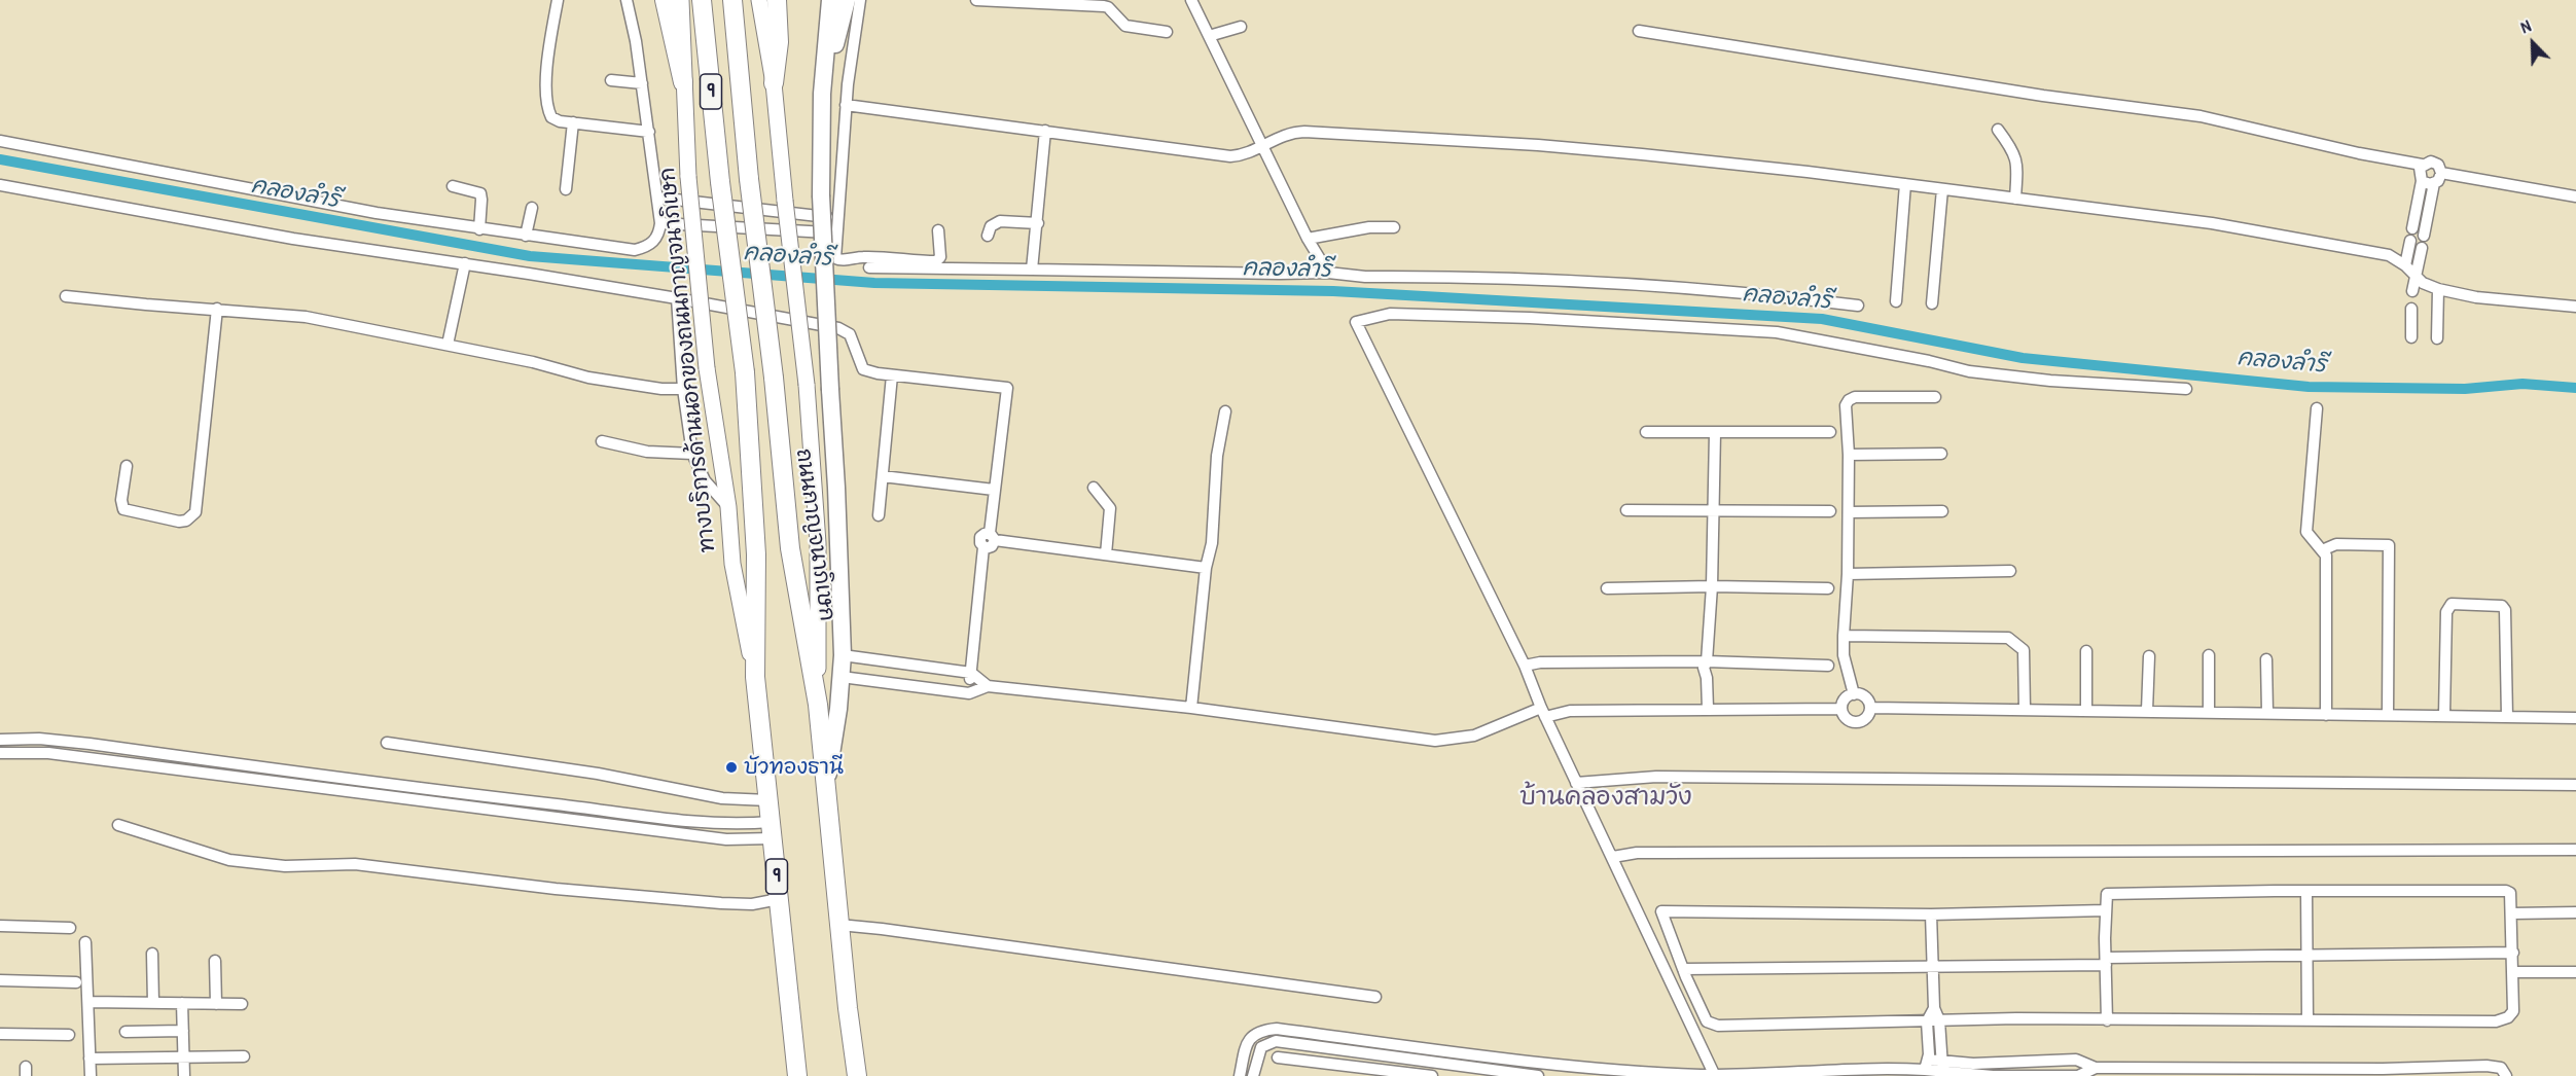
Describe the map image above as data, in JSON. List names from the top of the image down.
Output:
{
  "streets": {
    "highway": ["9", "ถนนกาญจนาภิเษก"],
    "main road": ["ทางบริการด้านนอกของถนนกาญจนาภิเษก"]
  },
  "crossings": [
    ["9", "ทางบริการด้านนอกของถนนกาญจนาภิเษก"]
  ],
  "districts": ["บ้านคลองสามวัง"],
  "water": ["คลองลำรี"],
  "places": ["บัวทองธานี"],
  "north": "top left"
}
